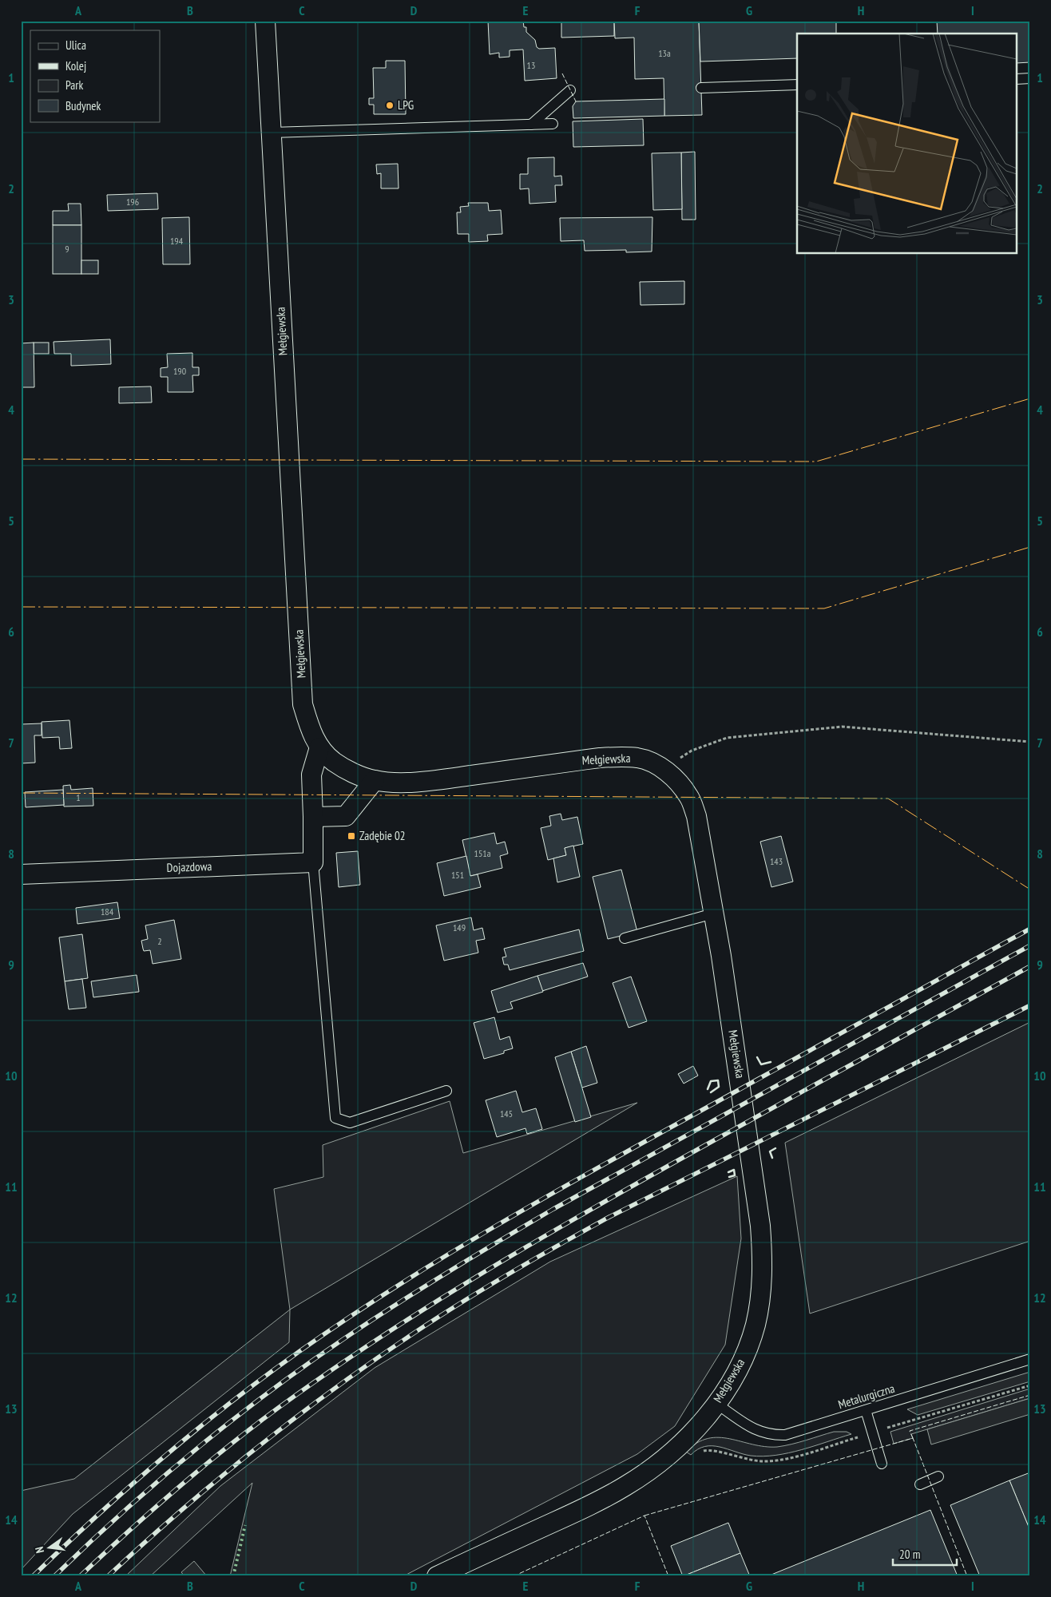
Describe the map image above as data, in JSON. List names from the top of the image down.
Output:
{
  "streets": {
    "street": ["Mełgiewska", "Dojazdowa"],
    "lane": ["Metalurgiczna"]
  },
  "crossings": [
    ["Mełgiewska", "Metalurgiczna"]
  ],
  "places": {
    "other": ["LPG"],
    "transit": ["Zadębie 02"]
  },
  "house_numbers": [
    "13a",
    "13",
    "196",
    "194",
    "9",
    "190",
    "1",
    "151a",
    "143",
    "151",
    "184",
    "149",
    "2",
    "145"
  ],
  "legend": [
    "Ulica",
    "Kolej",
    "Park",
    "Budynek"
  ],
  "scale_bar": "20 m",
  "north": "left",
  "grid": {
    "columns": [
      "A",
      "B",
      "C",
      "D",
      "E",
      "F",
      "G",
      "H",
      "I"
    ],
    "rows": [
      "1",
      "2",
      "3",
      "4",
      "5",
      "6",
      "7",
      "8",
      "9",
      "10",
      "11",
      "12",
      "13",
      "14"
    ]
  }
}
